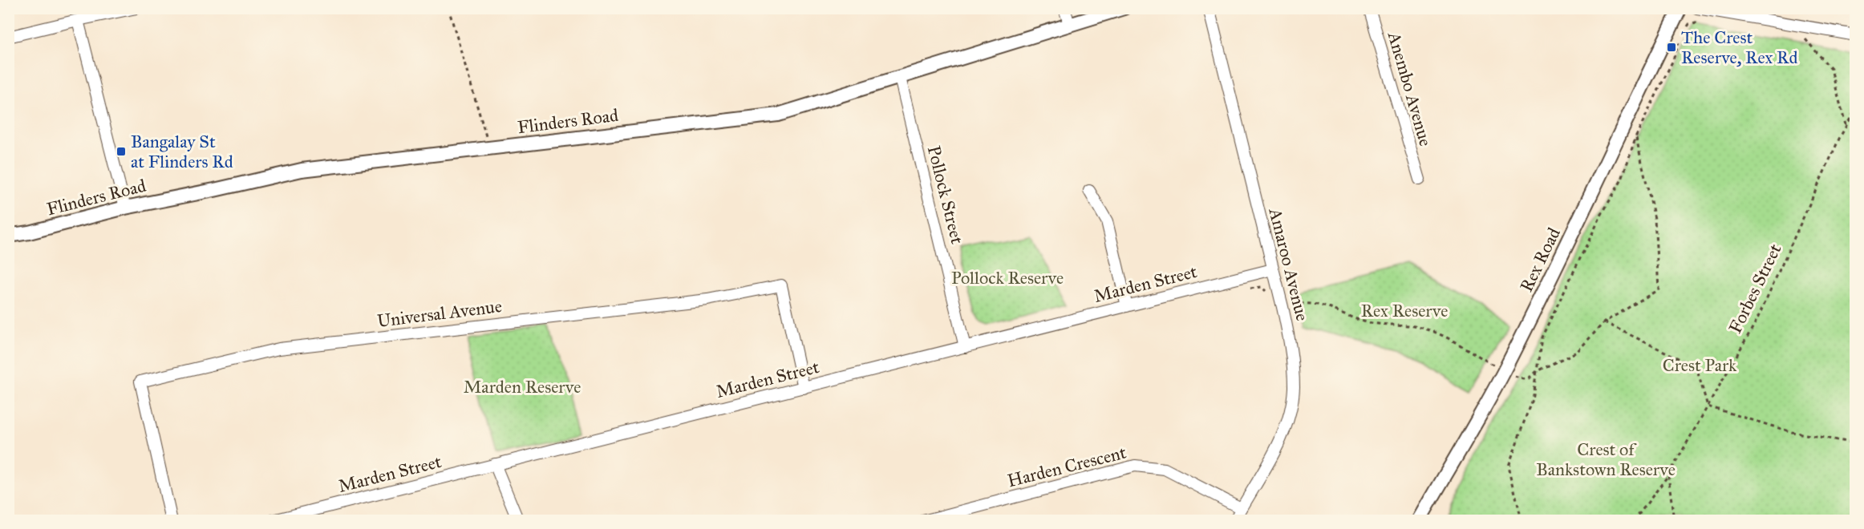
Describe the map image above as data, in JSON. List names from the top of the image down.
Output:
{
  "streets": {
    "street": [
      "Anembo Avenue",
      "Flinders Road",
      "Pollock Street",
      "Rex Road",
      "Amaroo Avenue",
      "Marden Street",
      "Universal Avenue",
      "Harden Crescent"
    ],
    "path": ["Forbes Street"]
  },
  "crossings": [
    ["Flinders Road", "Pollock Street"],
    ["Pollock Street", "Marden Street"],
    ["Amaroo Avenue", "Marden Street"],
    ["Amaroo Avenue", "Harden Crescent"],
    ["Marden Street", "Universal Avenue"]
  ],
  "parks": [
    "Pollock Reserve",
    "Rex Reserve",
    "Crest Park",
    "Marden Reserve",
    "Crest of Bankstown Reserve"
  ],
  "places": {
    "transit": ["The Crest Reserve, Rex Rd", "Bangalay St at Flinders Rd"]
  }
}
